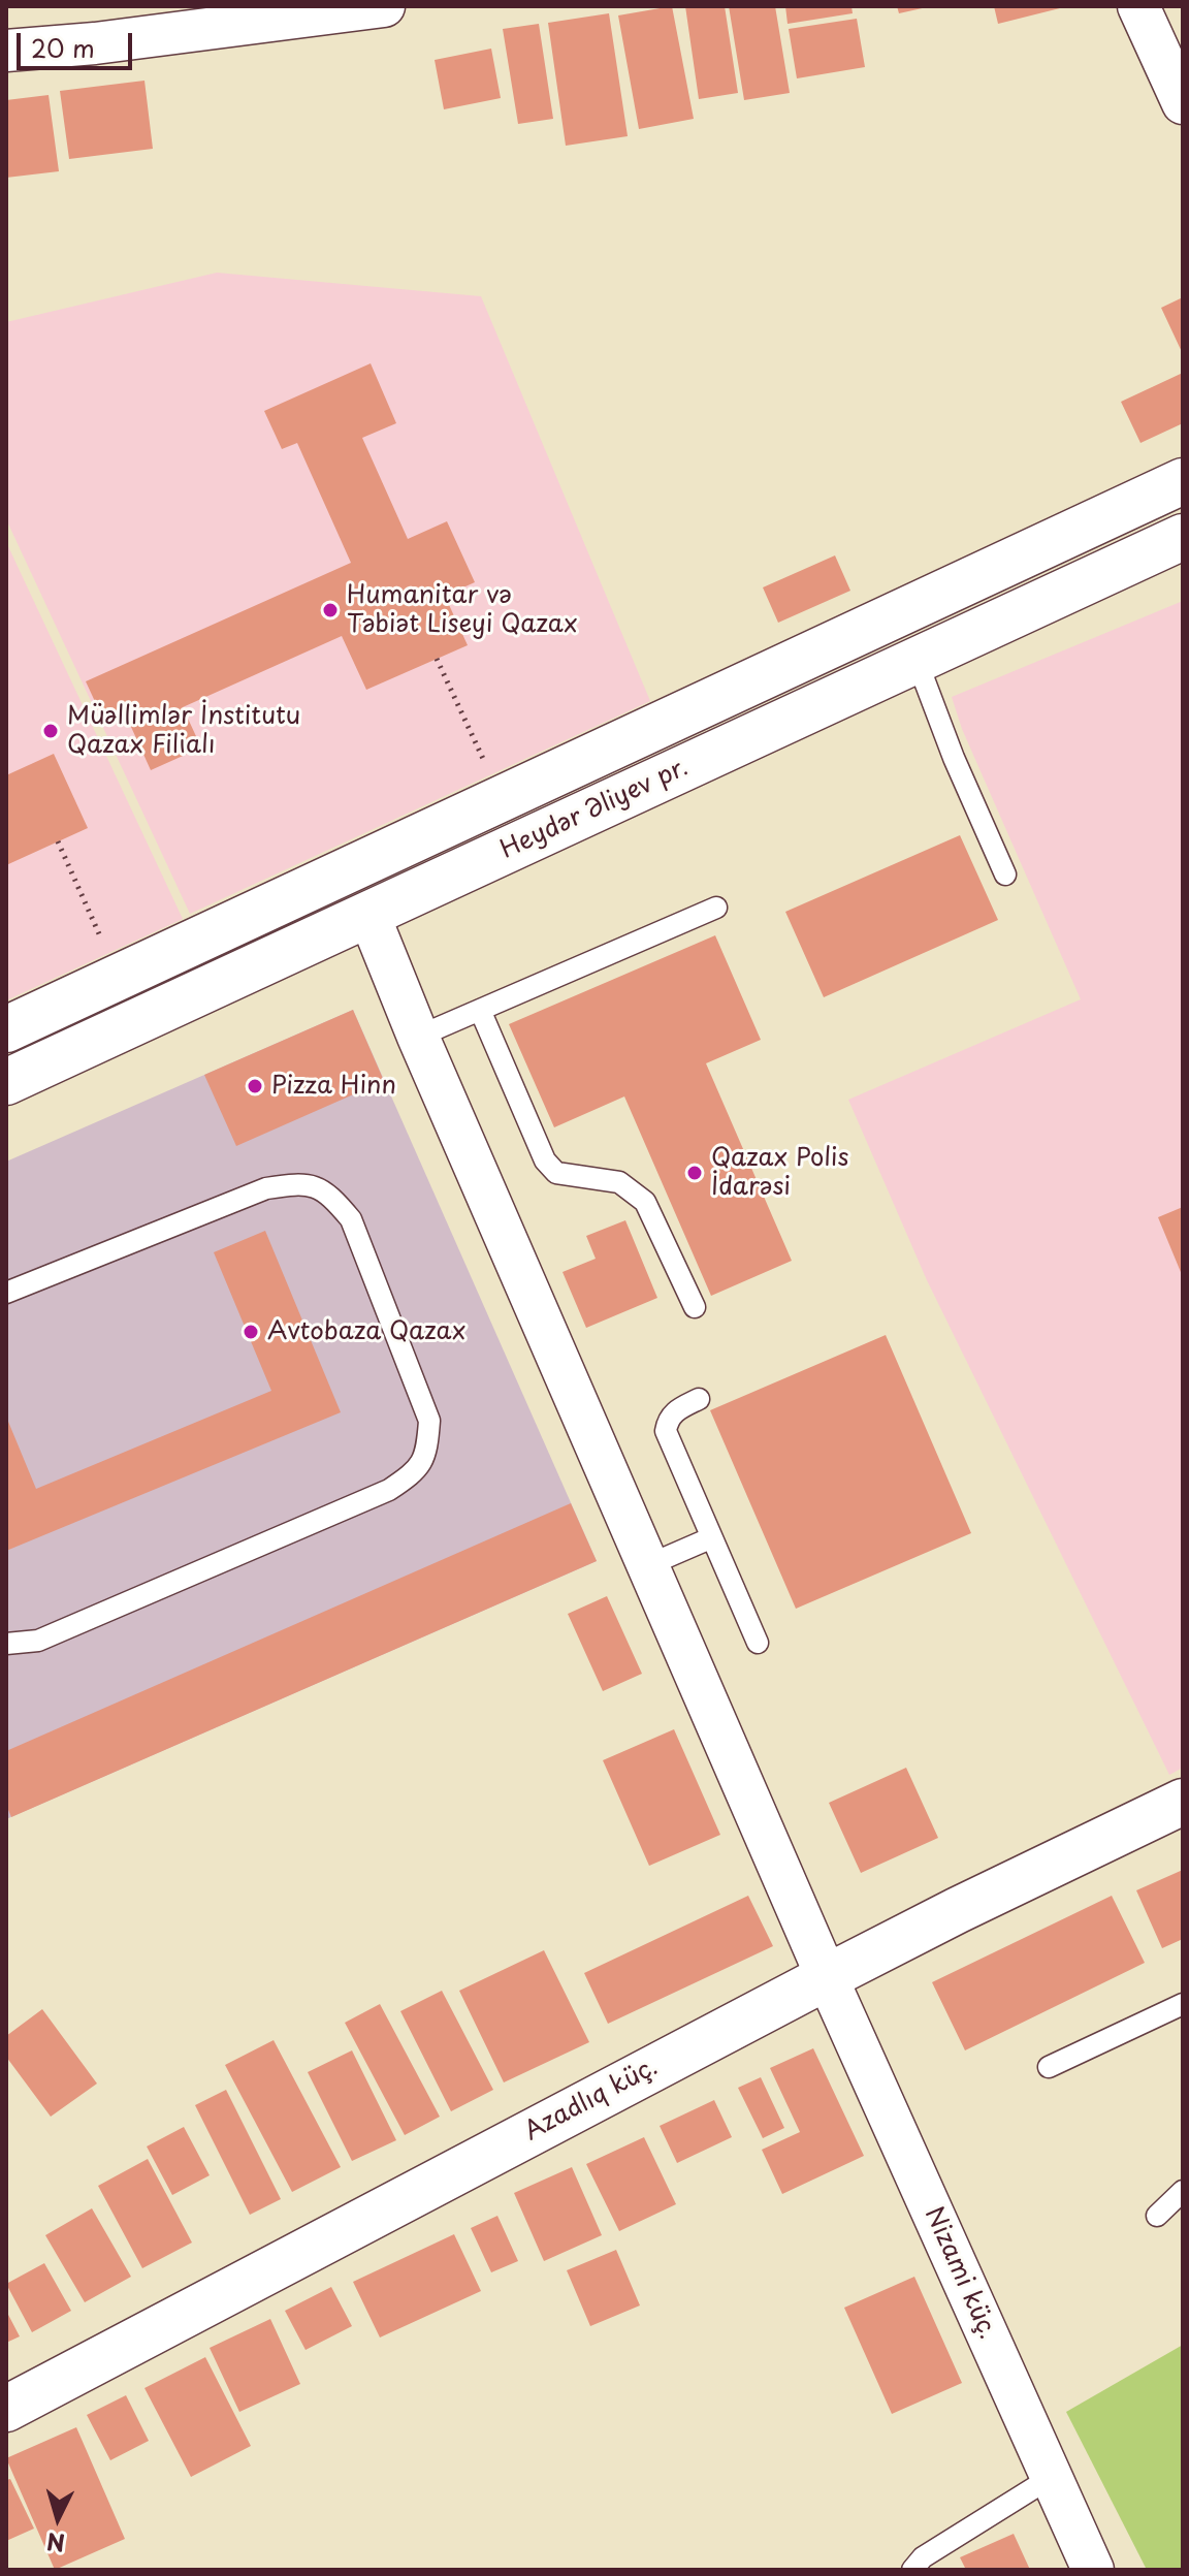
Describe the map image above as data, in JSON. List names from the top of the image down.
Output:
{
  "streets": {
    "main road": ["Heydər Əliyev pr.", "Azadlıq küç."],
    "street": ["Nizami küç."]
  },
  "crossings": [
    ["Heydər Əliyev pr.", "Nizami küç."],
    ["Azadlıq küç.", "Nizami küç."]
  ],
  "places": [
    "Humanitar və Təbiət Liseyi Qazax",
    "Müəllimlər İnstitutu Qazax Filialı",
    "Pizza Hinn",
    "Qazax Polis İdarəsi",
    "Avtobaza Qazax"
  ],
  "scale_bar": "20 m",
  "north": "bottom"
}
